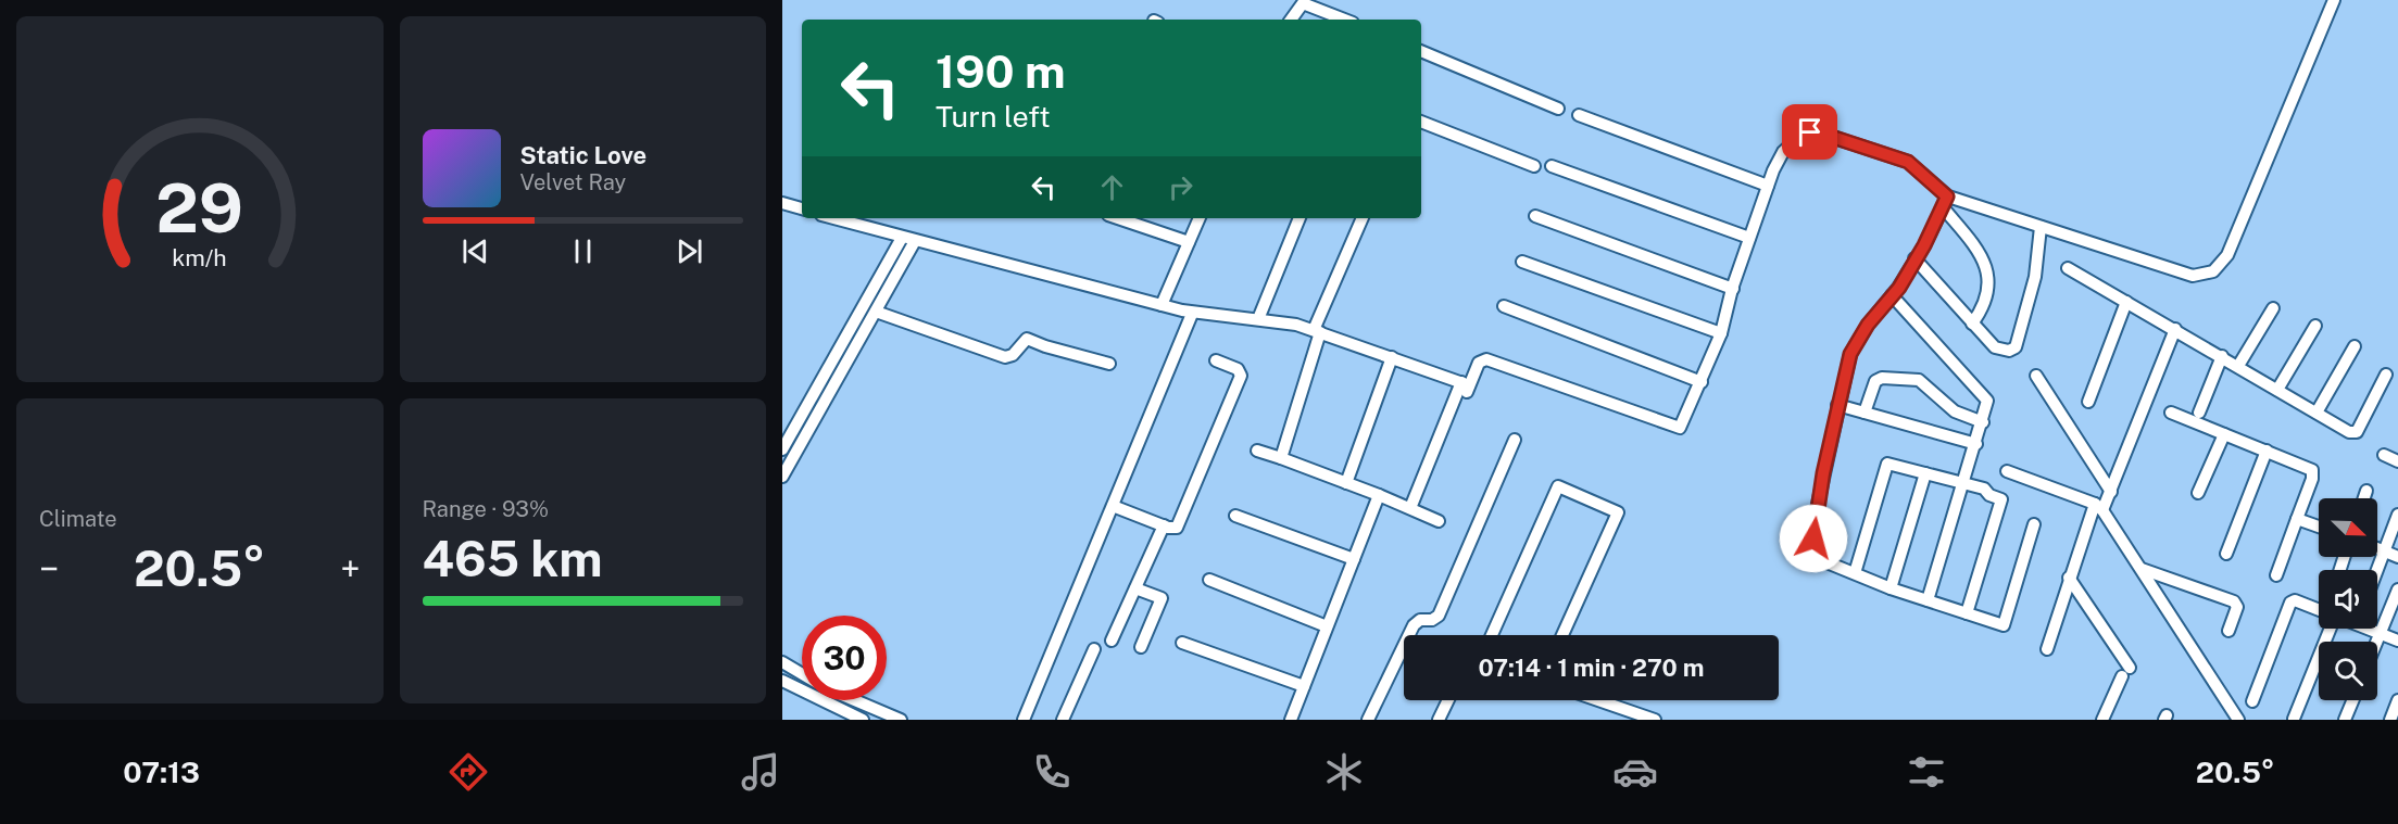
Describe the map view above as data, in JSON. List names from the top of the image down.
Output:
{
  "north": "bottom right",
  "page": {
    "turn": ["190 m", "Turn left"],
    "song": ["Static Love", "Velvet Ray"],
    "tile": [
      "Climate",
      ["Range · 93%", "465 km"]
    ],
    "heat": ["−", "20.5°", "+"],
    "limit": "30",
    "trip": "07:14 · 1 min · 270 m",
    "tabs": ["07:13", "20.5°"],
    "gauge": ["29", "km/h"]
  }
}
